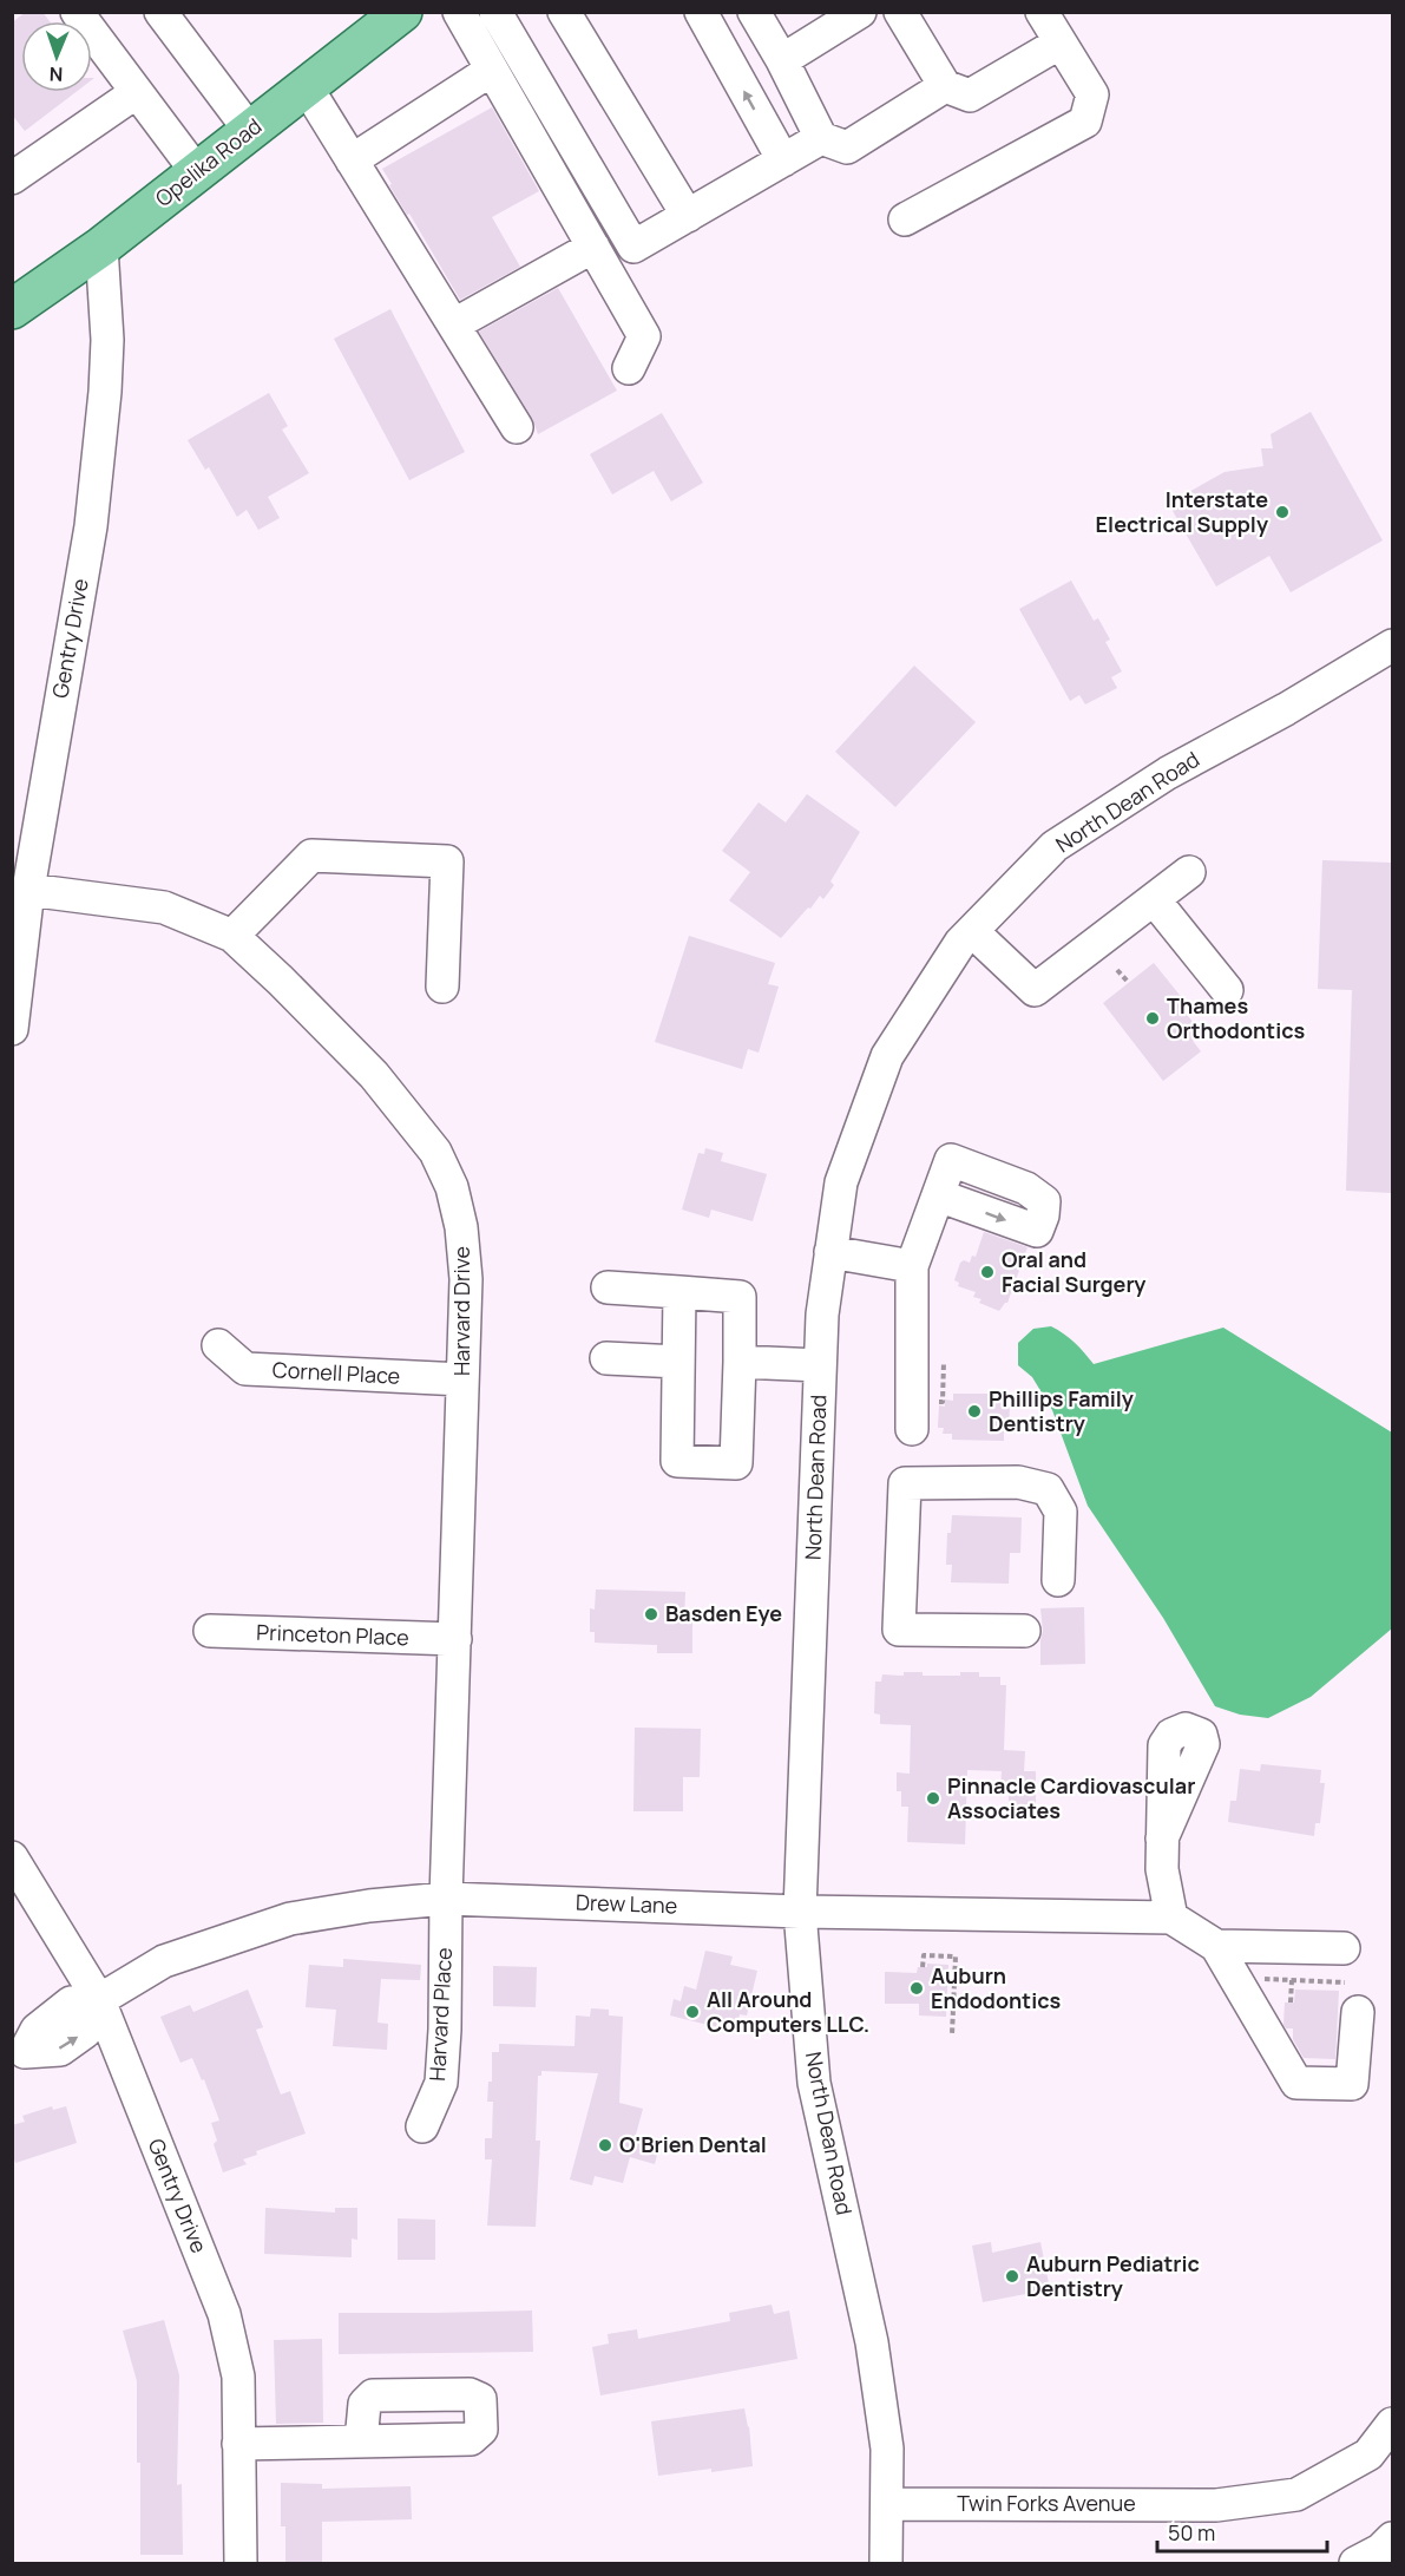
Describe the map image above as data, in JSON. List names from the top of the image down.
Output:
{
  "streets": {
    "main road": ["Opelika Road"],
    "street": [
      "Gentry Drive",
      "North Dean Road",
      "Harvard Drive",
      "Cornell Place",
      "Princeton Place",
      "Drew Lane",
      "Harvard Place",
      "Twin Forks Avenue"
    ]
  },
  "crossings": [
    ["Opelika Road", "Gentry Drive"],
    ["Gentry Drive", "Harvard Drive"],
    ["Gentry Drive", "Drew Lane"],
    ["North Dean Road", "Drew Lane"],
    ["North Dean Road", "Twin Forks Avenue"],
    ["Harvard Drive", "Cornell Place"],
    ["Harvard Drive", "Princeton Place"],
    ["Harvard Drive", "Drew Lane"],
    ["Harvard Drive", "Harvard Place"],
    ["Drew Lane", "Harvard Place"]
  ],
  "places": [
    "Interstate Electrical Supply",
    "Thames Orthodontics",
    "Oral and Facial Surgery",
    "Phillips Family Dentistry",
    "Basden Eye",
    "Pinnacle Cardiovascular Associates",
    "Auburn Endodontics",
    "All Around Computers LLC.",
    "O'Brien Dental",
    "Auburn Pediatric Dentistry"
  ],
  "scale_bar": "50 m",
  "north": "bottom"
}
